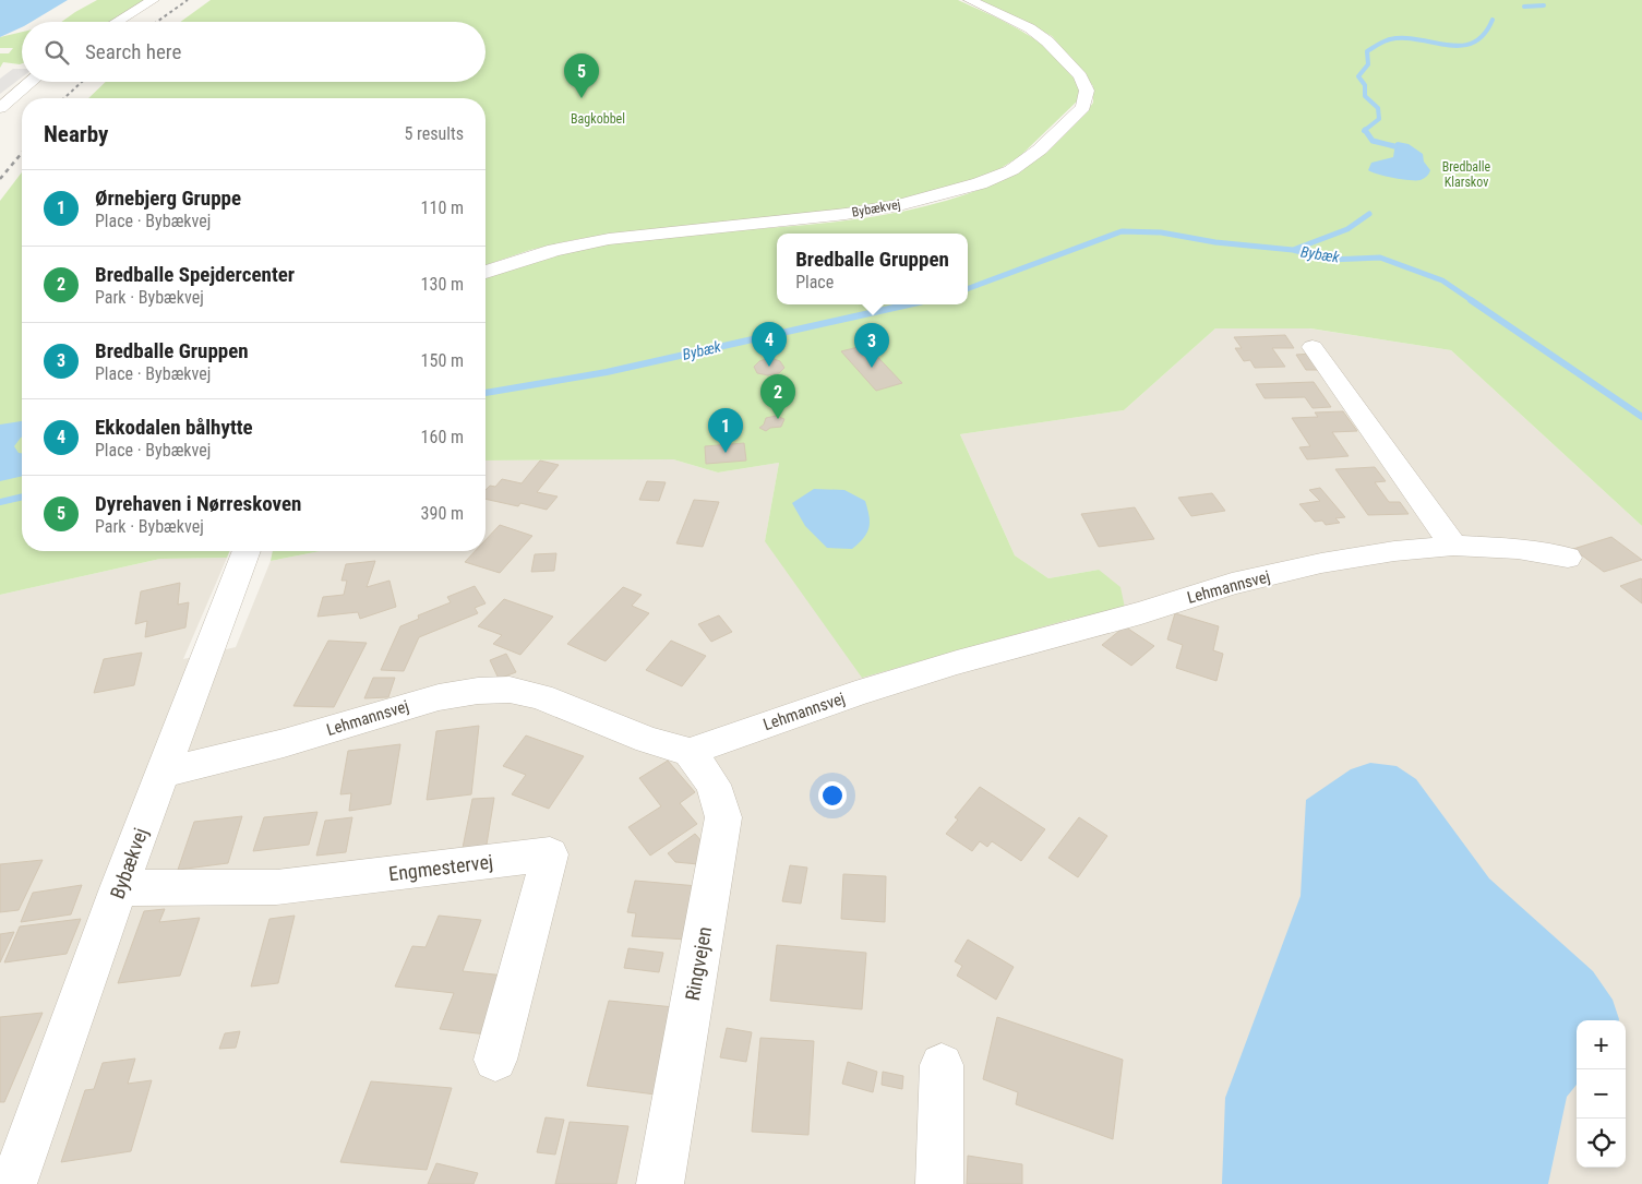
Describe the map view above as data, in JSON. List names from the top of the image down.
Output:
{
  "streets": {
    "street": [
      "Bybækvej",
      "Lehmannsvej",
      "Engmestervej",
      "Ringvejen"
    ]
  },
  "crossings": [
    ["Bybækvej", "Lehmannsvej"],
    ["Bybækvej", "Engmestervej"],
    ["Lehmannsvej", "Ringvejen"]
  ],
  "water": ["Bybæk"],
  "parks": ["Bagkobbel", "Bredballe Klarskov"],
  "page": {
    "search": "Search here",
    "pins": [
      "5",
      "4",
      "3",
      "2",
      "1"
    ],
    "heading": ["Nearby", "5 results"],
    "list": [
      {
        "mark": "1",
        "name": "Ørnebjerg Gruppe",
        "note": "Place · Bybækvej",
        "value": "110 m"
      },
      {
        "mark": "2",
        "name": "Bredballe Spejdercenter",
        "note": "Park · Bybækvej",
        "value": "130 m"
      },
      {
        "mark": "3",
        "name": "Bredballe Gruppen",
        "note": "Place · Bybækvej",
        "value": "150 m"
      },
      {
        "mark": "4",
        "name": "Ekkodalen bålhytte",
        "note": "Place · Bybækvej",
        "value": "160 m"
      },
      {
        "mark": "5",
        "name": "Dyrehaven i Nørreskoven",
        "note": "Park · Bybækvej",
        "value": "390 m"
      }
    ],
    "popup": ["Bredballe Gruppen", "Place"],
    "map_buttons": ["+", "−"]
  }
}
